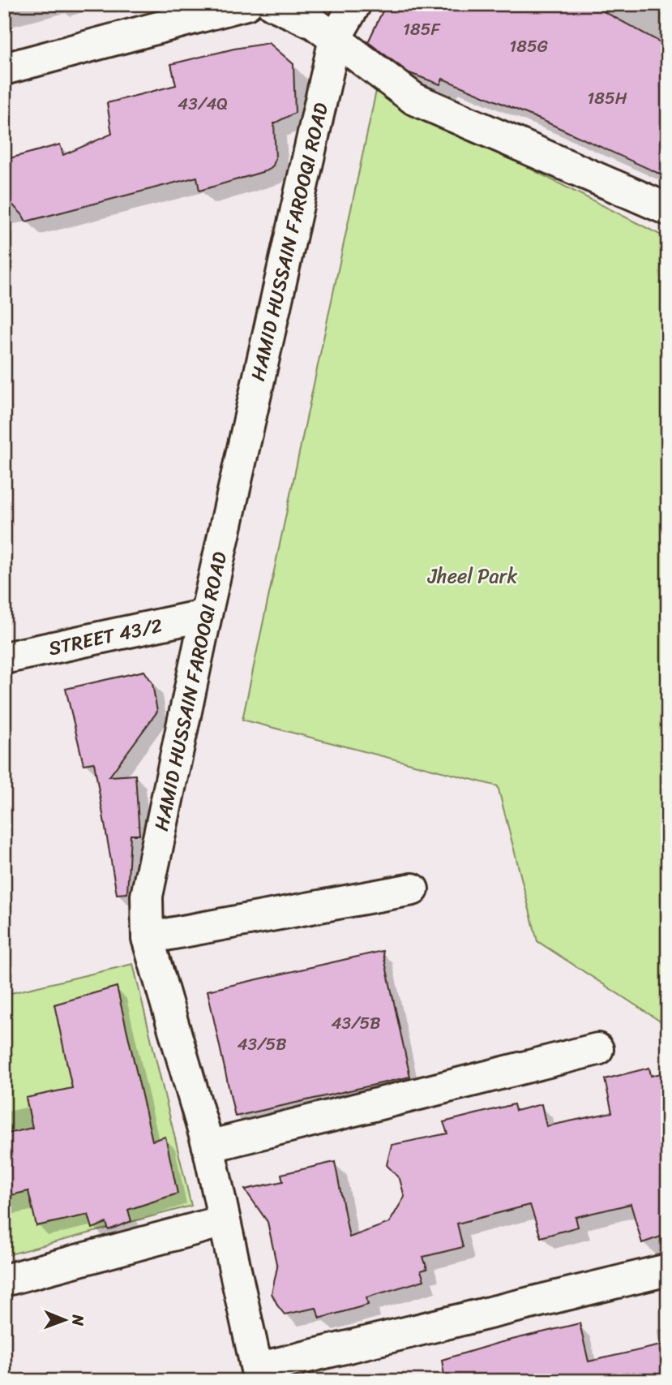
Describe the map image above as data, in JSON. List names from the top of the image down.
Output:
{
  "streets": {
    "street": ["HAMID HUSSAIN FAROOQI ROAD", "STREET 43/2"]
  },
  "crossings": [
    ["HAMID HUSSAIN FAROOQI ROAD", "STREET 43/2"]
  ],
  "parks": ["Jheel Park"],
  "house_numbers": [
    "185F",
    "185G",
    "185H",
    "43/4Q",
    "43/5B",
    "43/5B"
  ],
  "north": "right"
}
